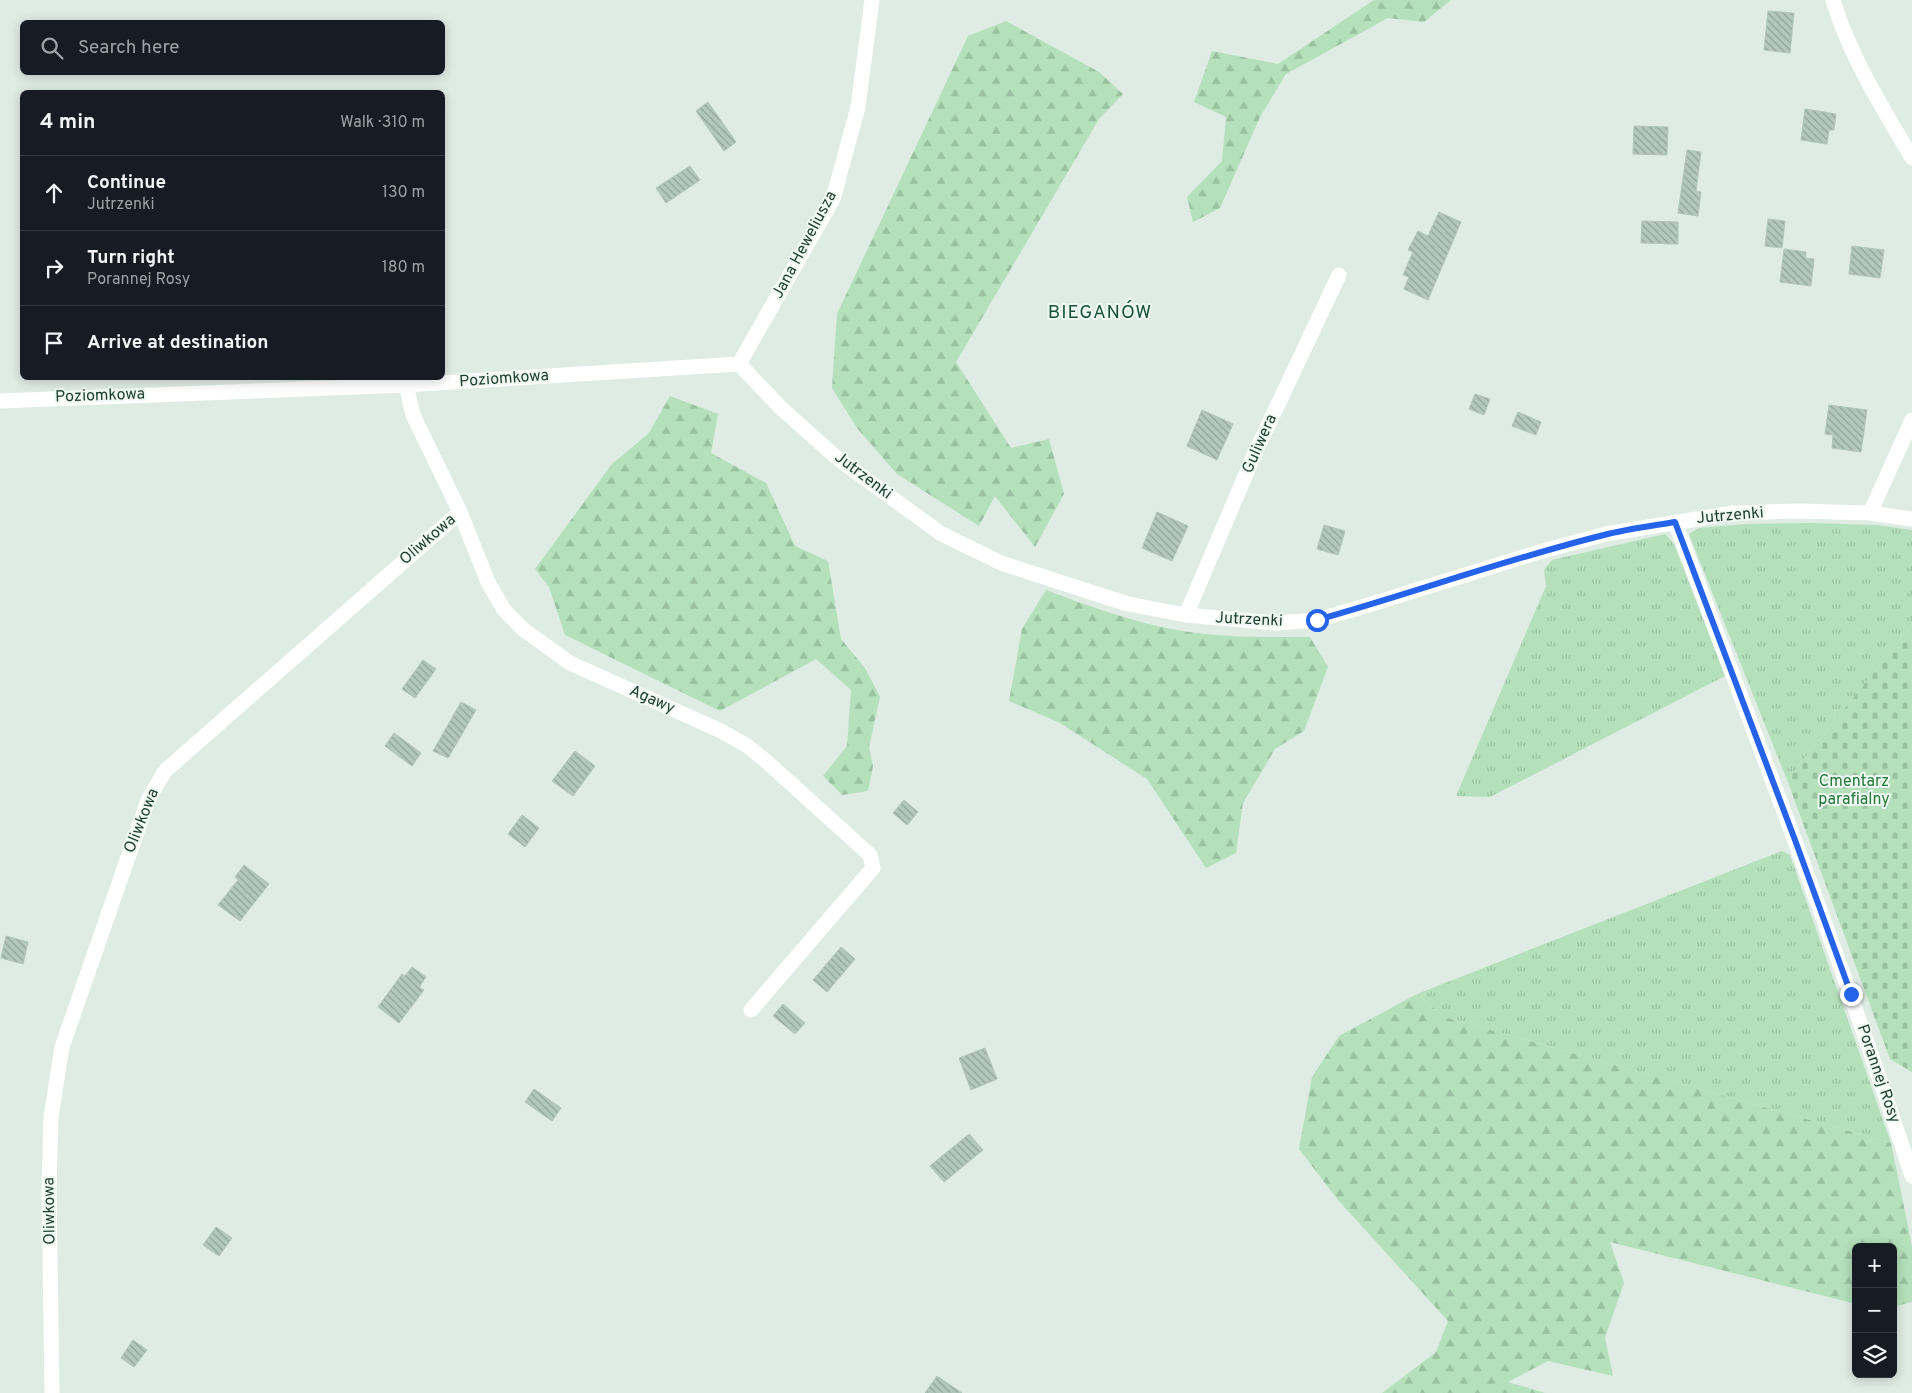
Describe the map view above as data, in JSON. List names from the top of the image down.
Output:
{
  "streets": {
    "street": [
      "Jana Heweliusza",
      "Poziomkowa",
      "Guliwera",
      "Jutrzenki",
      "Oliwkowa",
      "Agawy",
      "Porannej Rosy"
    ]
  },
  "crossings": [
    ["Jana Heweliusza", "Poziomkowa"],
    ["Jana Heweliusza", "Jutrzenki"],
    ["Poziomkowa", "Jutrzenki"],
    ["Poziomkowa", "Oliwkowa"],
    ["Guliwera", "Jutrzenki"],
    ["Jutrzenki", "Porannej Rosy"],
    ["Oliwkowa", "Agawy"]
  ],
  "districts": ["BIEGANÓW"],
  "parks": ["Cmentarz parafialny"],
  "page": {
    "search": "Search here",
    "heading": ["4 min", "Walk · 310 m"],
    "list": [
      ["Continue", "Jutrzenki", "130 m"],
      ["Turn right", "Porannej Rosy", "180 m"],
      "Arrive at destination"
    ],
    "map_buttons": ["+", "−"]
  }
}
